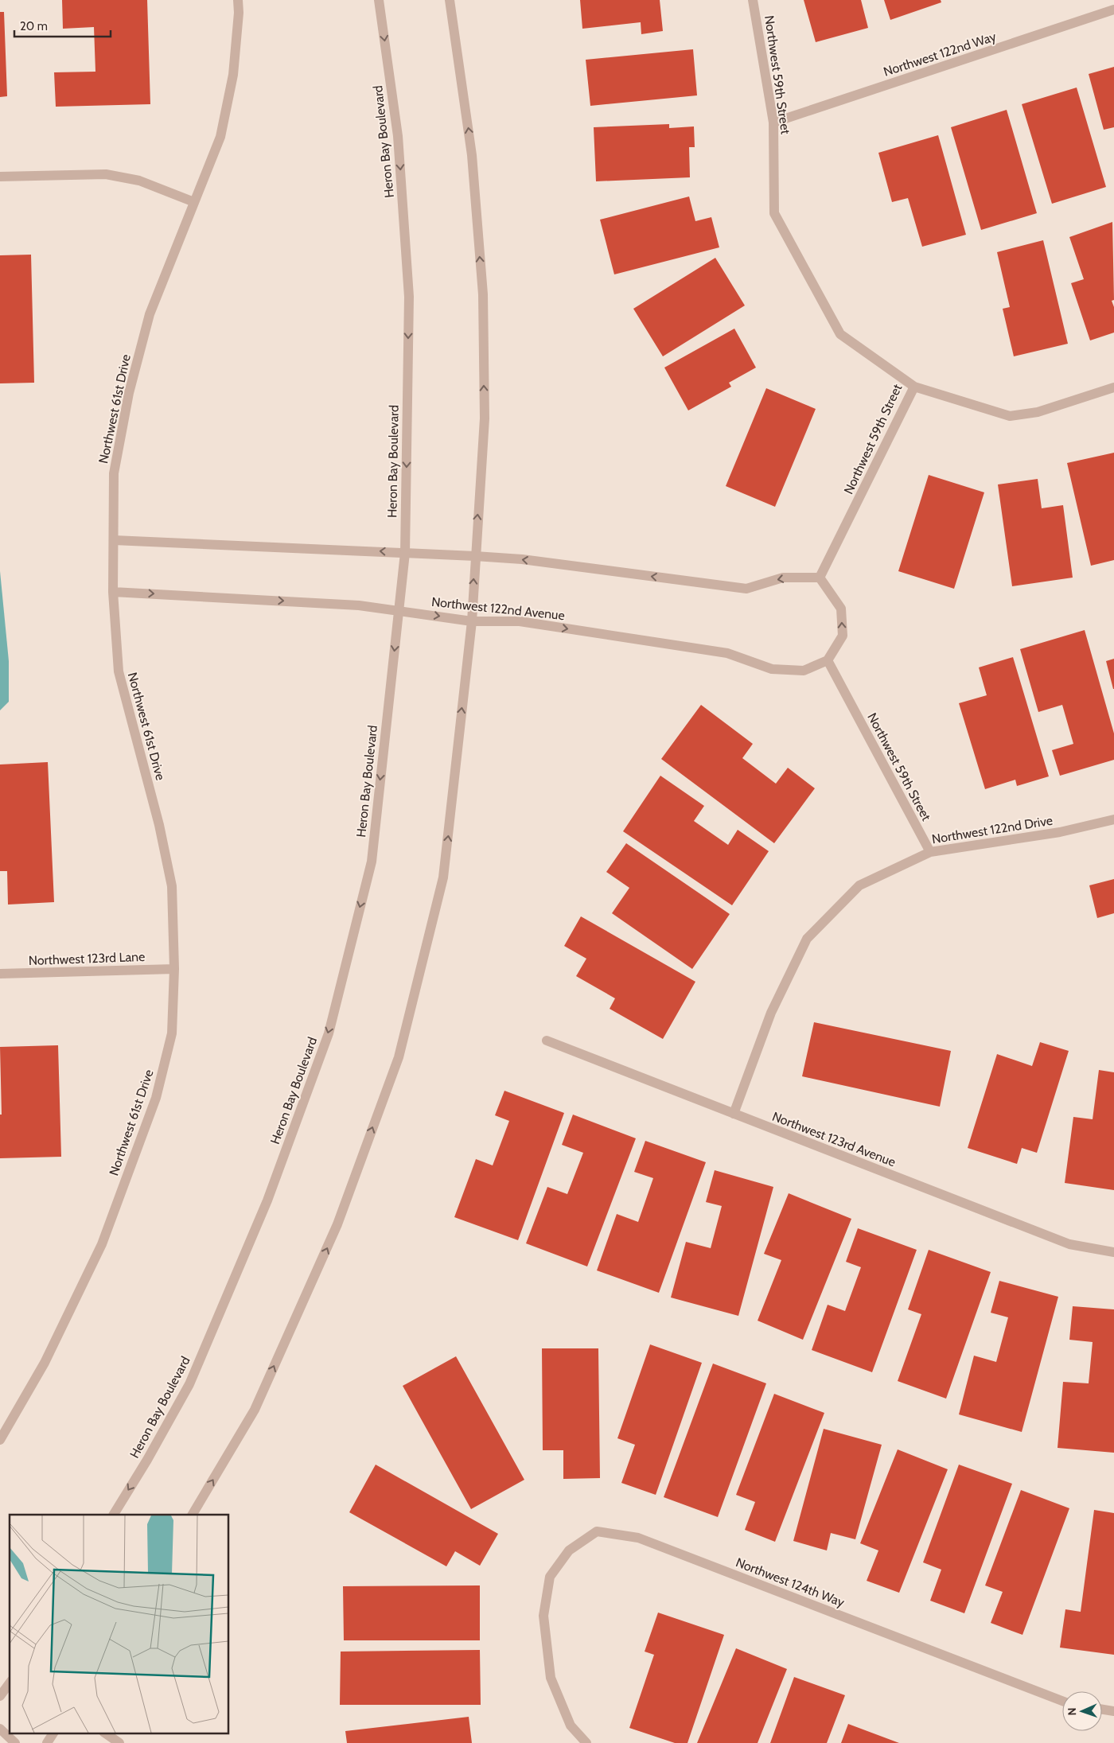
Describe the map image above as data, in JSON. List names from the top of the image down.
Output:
{
  "streets": {
    "street": [
      "Northwest 122nd Way",
      "Northwest 59th Street",
      "Heron Bay Boulevard",
      "Northwest 61st Drive",
      "Northwest 122nd Avenue",
      "Northwest 122nd Drive",
      "Northwest 123rd Lane",
      "Northwest 123rd Avenue",
      "Northwest 124th Way"
    ]
  },
  "crossings": [
    ["Northwest 122nd Way", "Northwest 59th Street"],
    ["Northwest 59th Street", "Northwest 122nd Avenue"],
    ["Northwest 59th Street", "Northwest 122nd Drive"],
    ["Heron Bay Boulevard", "Northwest 122nd Avenue"],
    ["Northwest 61st Drive", "Northwest 122nd Avenue"],
    ["Northwest 61st Drive", "Northwest 123rd Lane"],
    ["Northwest 122nd Drive", "Northwest 123rd Avenue"]
  ],
  "scale_bar": "20 m",
  "north": "left"
}
